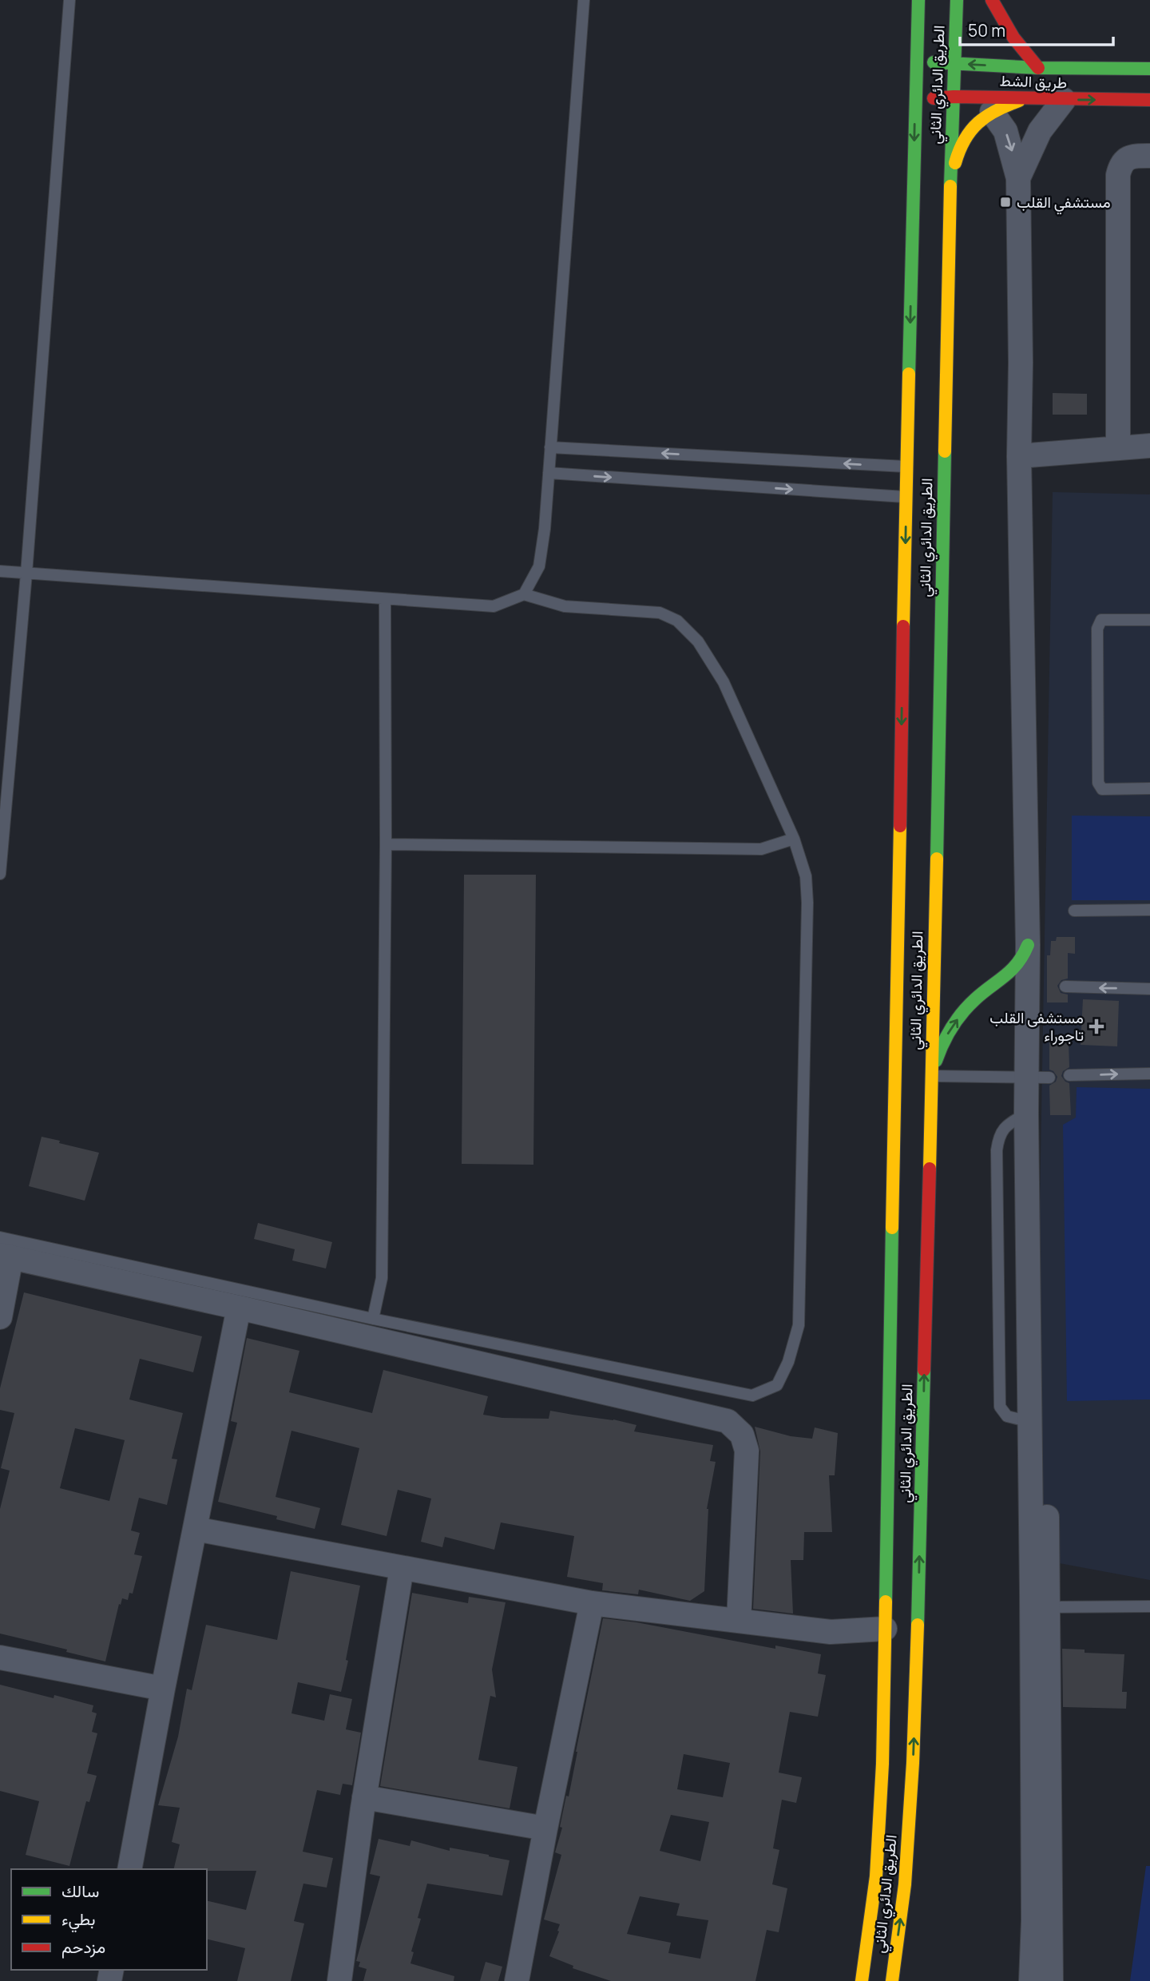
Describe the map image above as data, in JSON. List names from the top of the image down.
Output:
{
  "streets": {
    "highway": ["طريق الشط", "الطريق الدائري الثاني"]
  },
  "crossings": [
    ["طريق الشط", "الطريق الدائري الثاني"]
  ],
  "places": {
    "transit": ["مستشفي القلب"],
    "health": ["مستشفى القلب تاجوراء"]
  },
  "legend": ["سالك", "بطيء", "مزدحم"],
  "scale_bar": "50 m"
}
